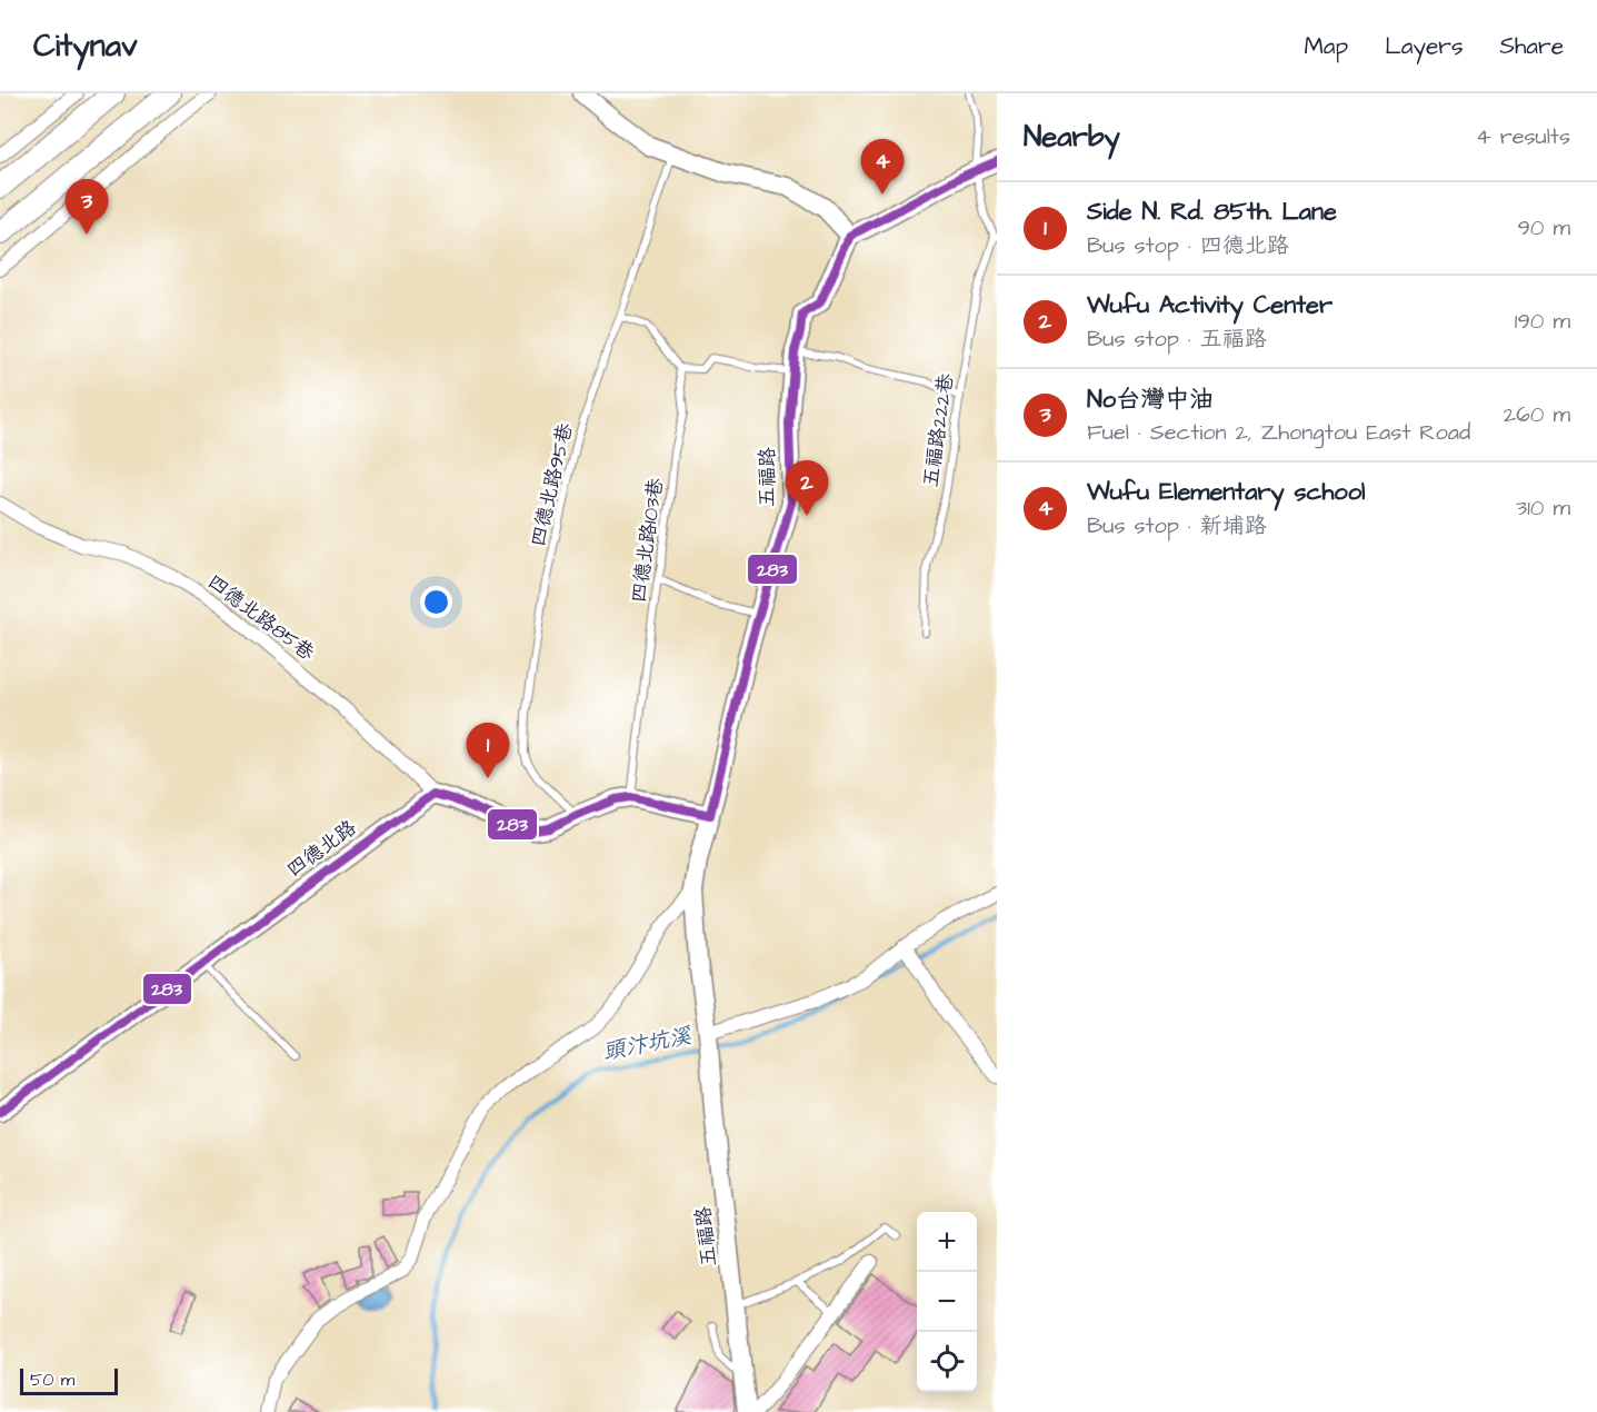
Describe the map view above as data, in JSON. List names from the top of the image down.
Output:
{
  "streets": {
    "street": ["五福路", "四德北路85巷", "四德北路"],
    "lane": ["五福路222巷", "四德北路95巷", "四德北路103巷"]
  },
  "crossings": [
    ["四德北路85巷", "四德北路"]
  ],
  "water": ["頭汴坑溪"],
  "lines": ["transit line 283"],
  "scale_bar": "50 m",
  "page": {
    "header": "Citynav",
    "nav": ["Map", "Layers", "Share"],
    "heading": ["Nearby", "4 results"],
    "pins": [
      "4",
      "3",
      "2",
      "1"
    ],
    "list": [
      {
        "mark": "1",
        "name": "Side N. Rd. 85th. Lane",
        "note": "Bus stop · 四德北路",
        "value": "90 m"
      },
      {
        "mark": "2",
        "name": "Wufu Activity Center",
        "note": "Bus stop · 五福路",
        "value": "190 m"
      },
      {
        "mark": "3",
        "name": "No台灣中油",
        "note": "Fuel · Section 2, Zhongtou East Road",
        "value": "260 m"
      },
      {
        "mark": "4",
        "name": "Wufu Elementary school",
        "note": "Bus stop · 新埔路",
        "value": "310 m"
      }
    ],
    "map_buttons": ["+", "−"],
    "scale": "50 m"
  }
}
